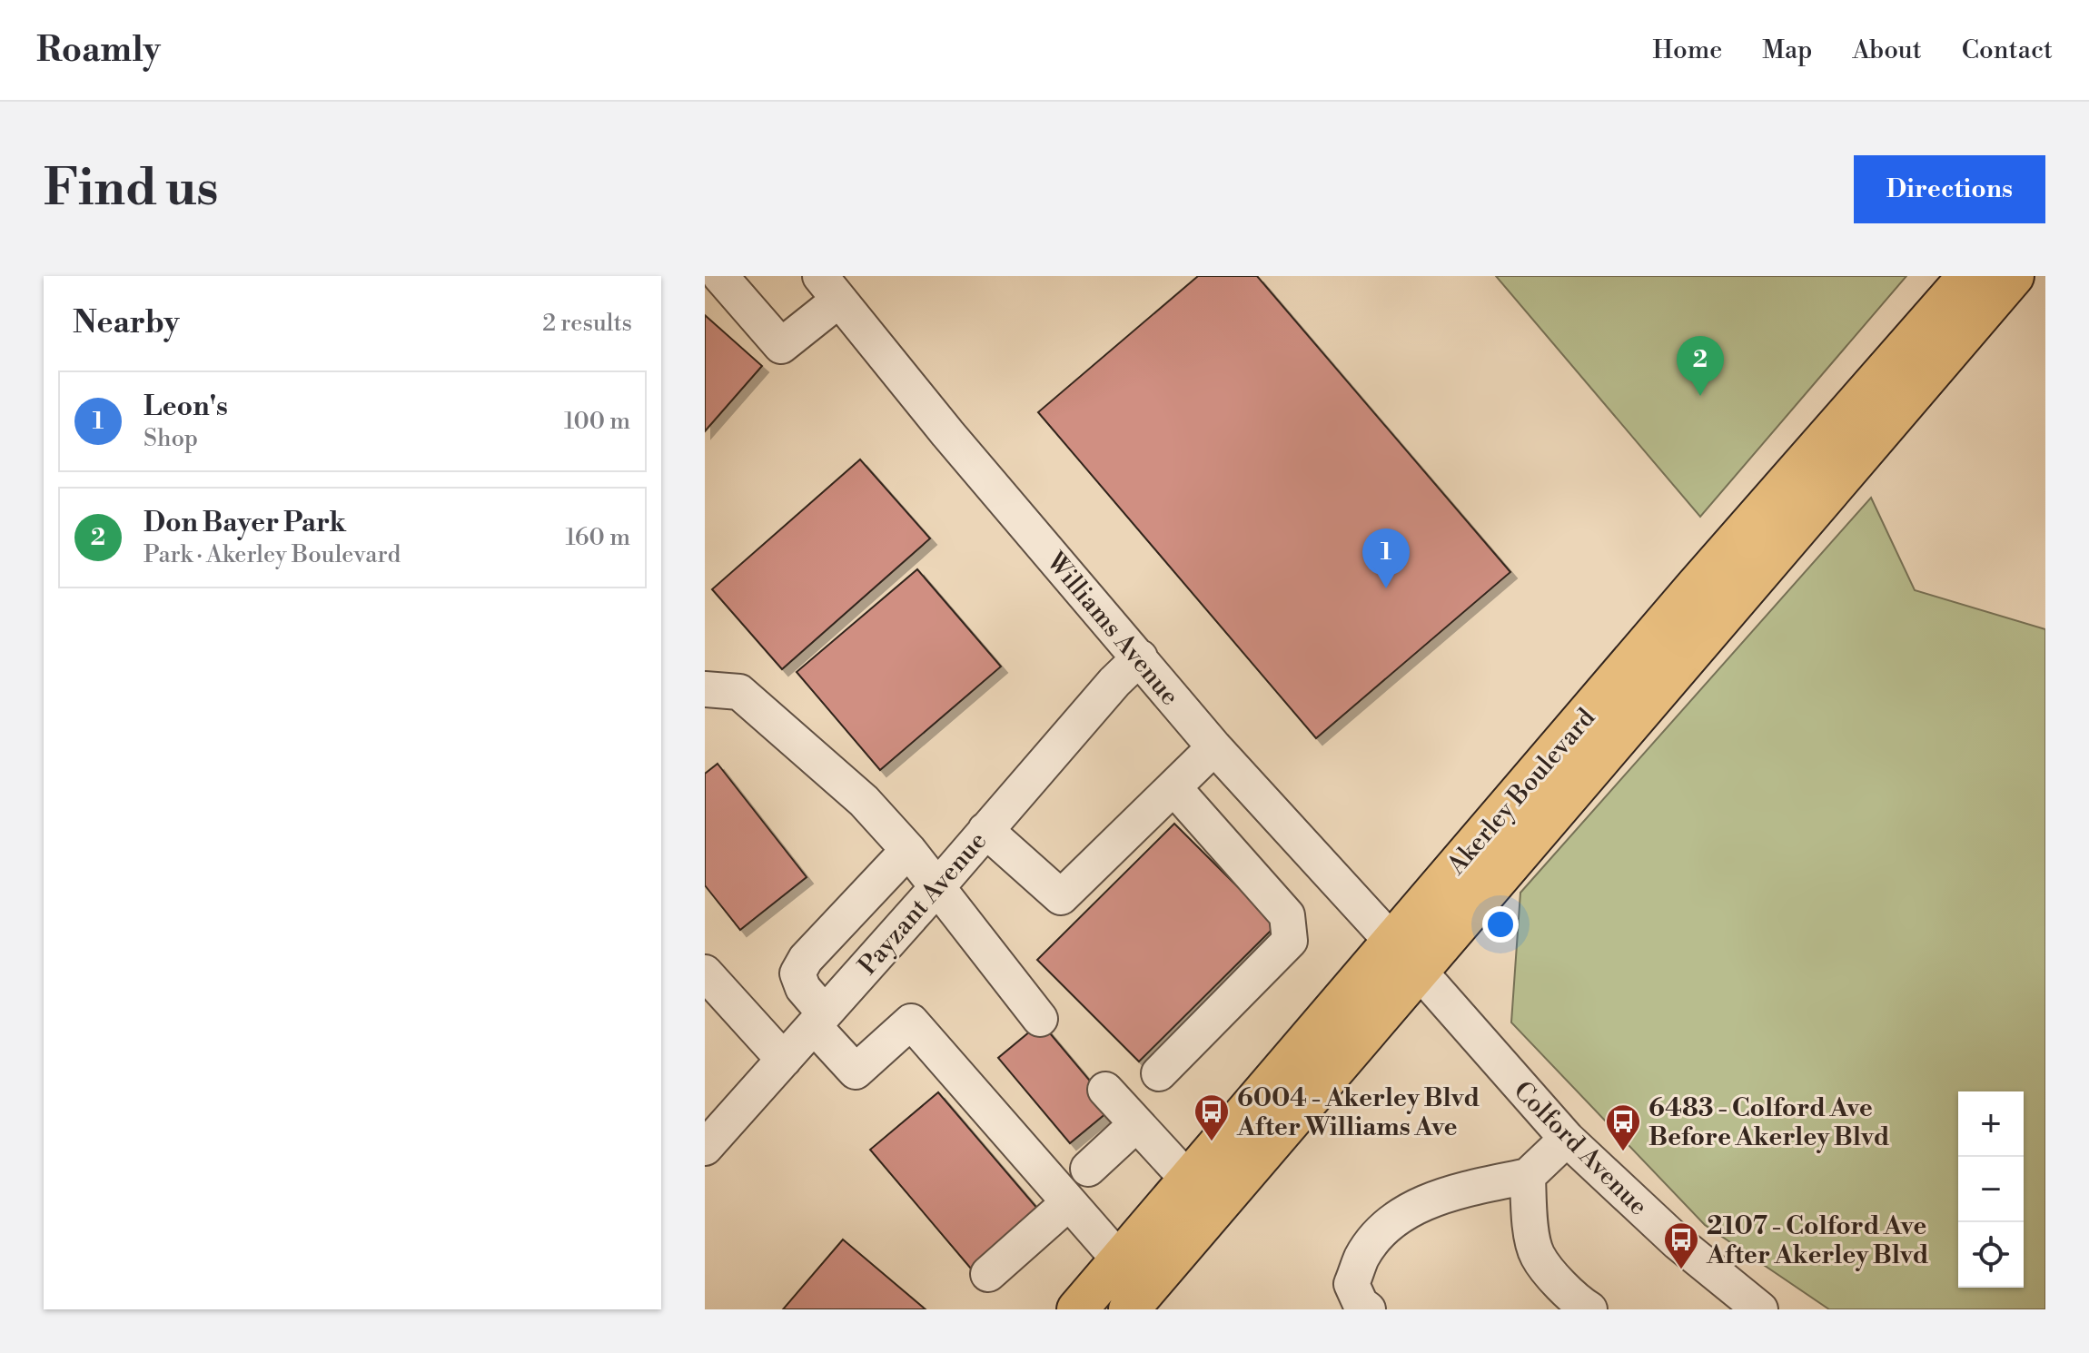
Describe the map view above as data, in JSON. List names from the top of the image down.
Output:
{
  "streets": {
    "main road": ["Akerley Boulevard"],
    "street": ["Williams Avenue", "Payzant Avenue", "Colford Avenue"]
  },
  "crossings": [
    ["Williams Avenue", "Akerley Boulevard"],
    ["Williams Avenue", "Payzant Avenue"],
    ["Williams Avenue", "Colford Avenue"],
    ["Akerley Boulevard", "Colford Avenue"]
  ],
  "places": {
    "bus stop": ["6004 - Akerley Blvd After Williams Ave", "6483 - Colford Ave Before Akerley Blvd", "2107 - Colford Ave After Akerley Blvd"]
  },
  "page": {
    "header": "Roamly",
    "nav": [
      "Home",
      "Map",
      "About",
      "Contact"
    ],
    "buttons": "Directions",
    "title": "Find us",
    "heading": ["Nearby", "2 results"],
    "pins": ["2", "1"],
    "list": [
      {
        "mark": "1",
        "name": "Leon's",
        "note": "Shop",
        "value": "100 m"
      },
      {
        "mark": "2",
        "name": "Don Bayer Park",
        "note": "Park · Akerley Boulevard",
        "value": "160 m"
      }
    ],
    "map_buttons": ["+", "−"]
  }
}
